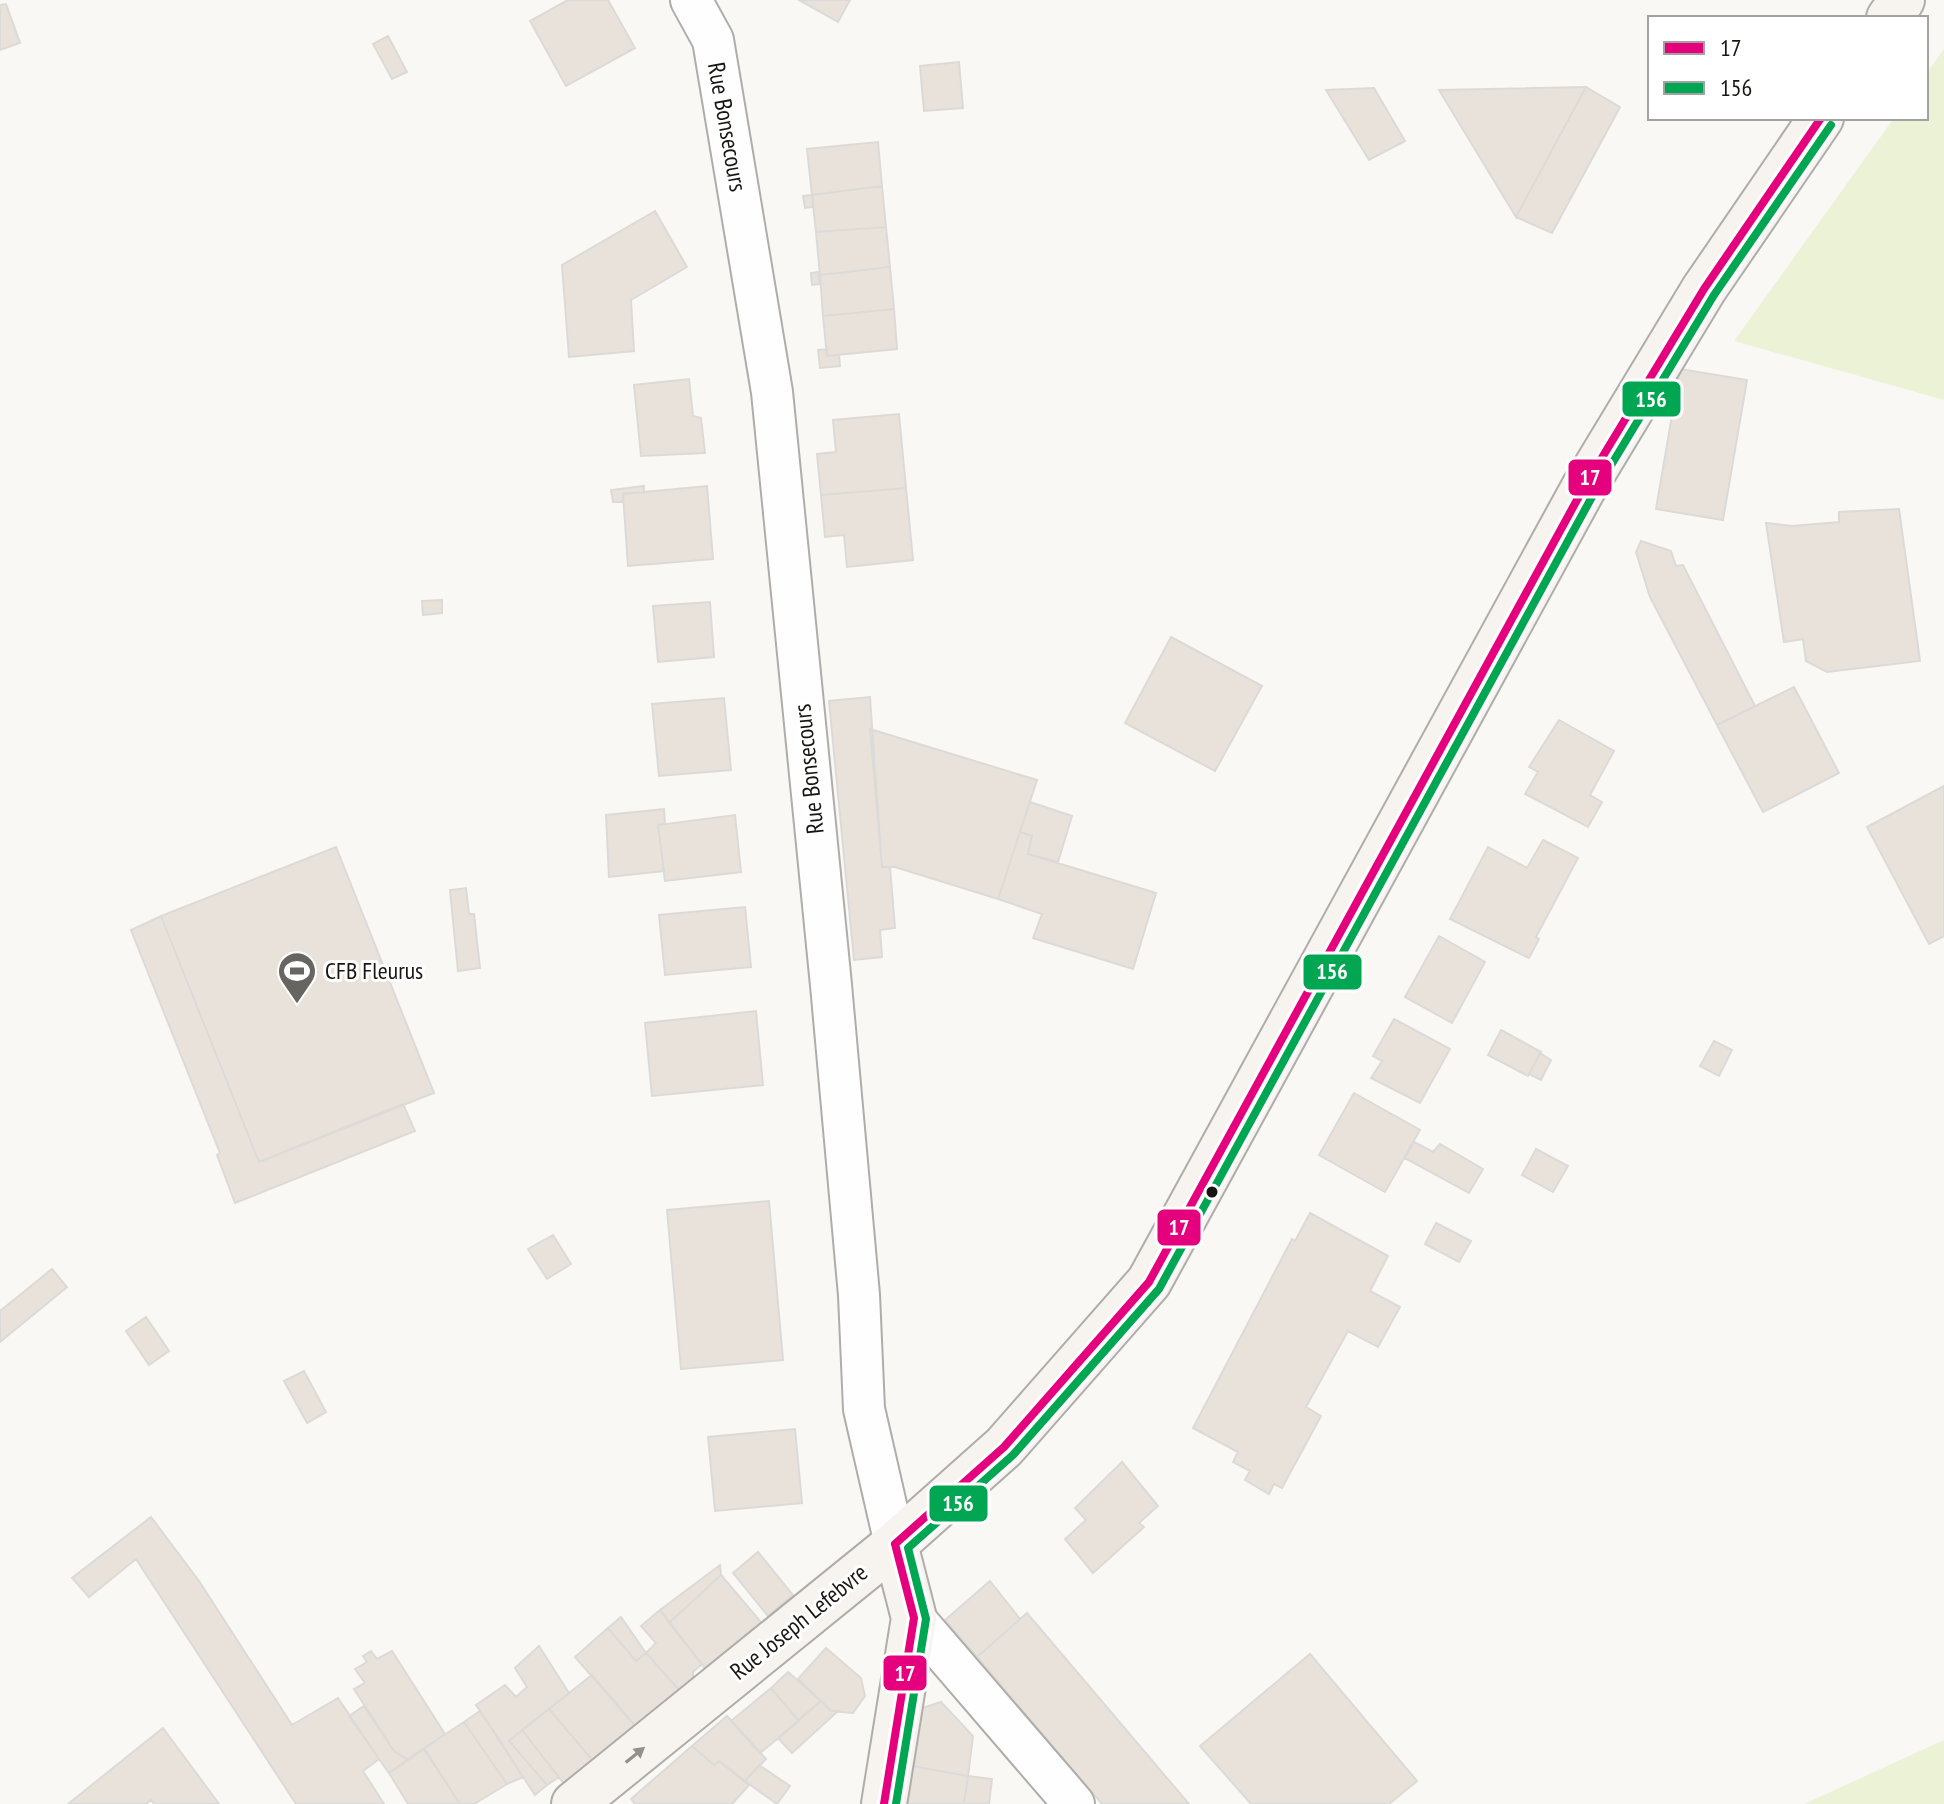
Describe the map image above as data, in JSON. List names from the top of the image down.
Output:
{
  "streets": {
    "main road": ["Rue Joseph Lefebvre"],
    "street": ["Rue Bonsecours"]
  },
  "crossings": [
    ["Rue Bonsecours", "Rue Joseph Lefebvre"]
  ],
  "places": {
    "sports": ["CFB Fleurus"]
  },
  "lines": ["transit line 17", "transit line 156"],
  "legend": ["17", "156"]
}
